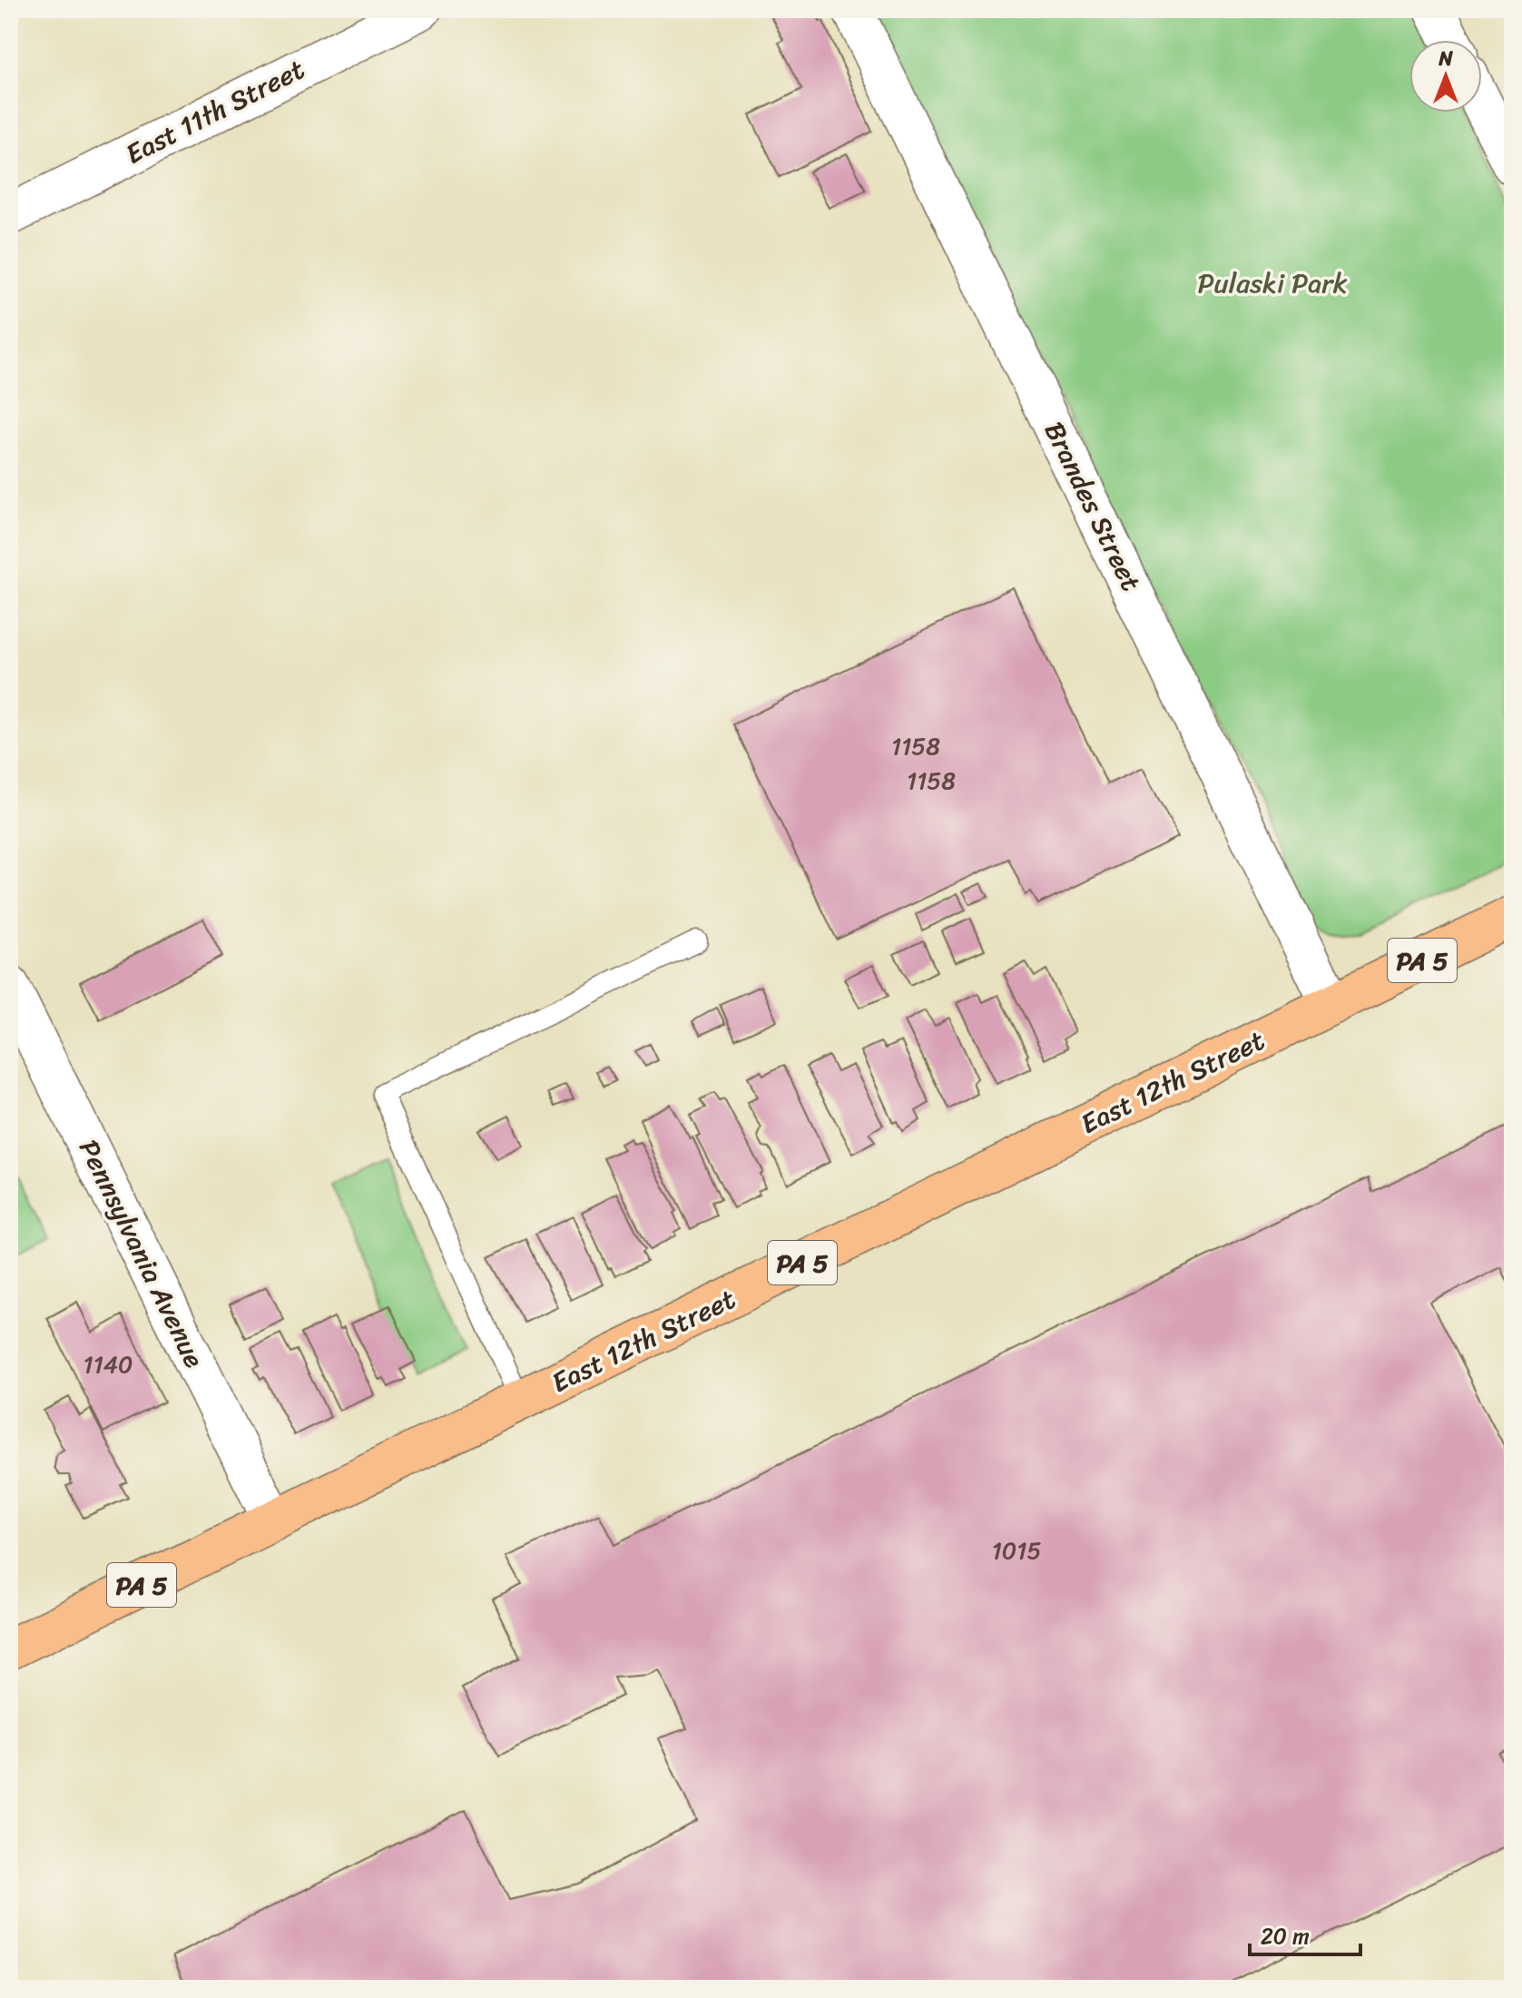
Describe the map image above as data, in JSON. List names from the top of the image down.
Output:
{
  "streets": {
    "main road": ["PA 5", "East 12th Street"],
    "street": ["East 11th Street", "Brandes Street", "Pennsylvania Avenue"]
  },
  "crossings": [
    ["Brandes Street", "East 12th Street"],
    ["East 12th Street", "Pennsylvania Avenue"]
  ],
  "parks": ["Pulaski Park"],
  "house_numbers": [
    "1158",
    "1158",
    "1140",
    "1015"
  ],
  "scale_bar": "20 m",
  "north": "top"
}
